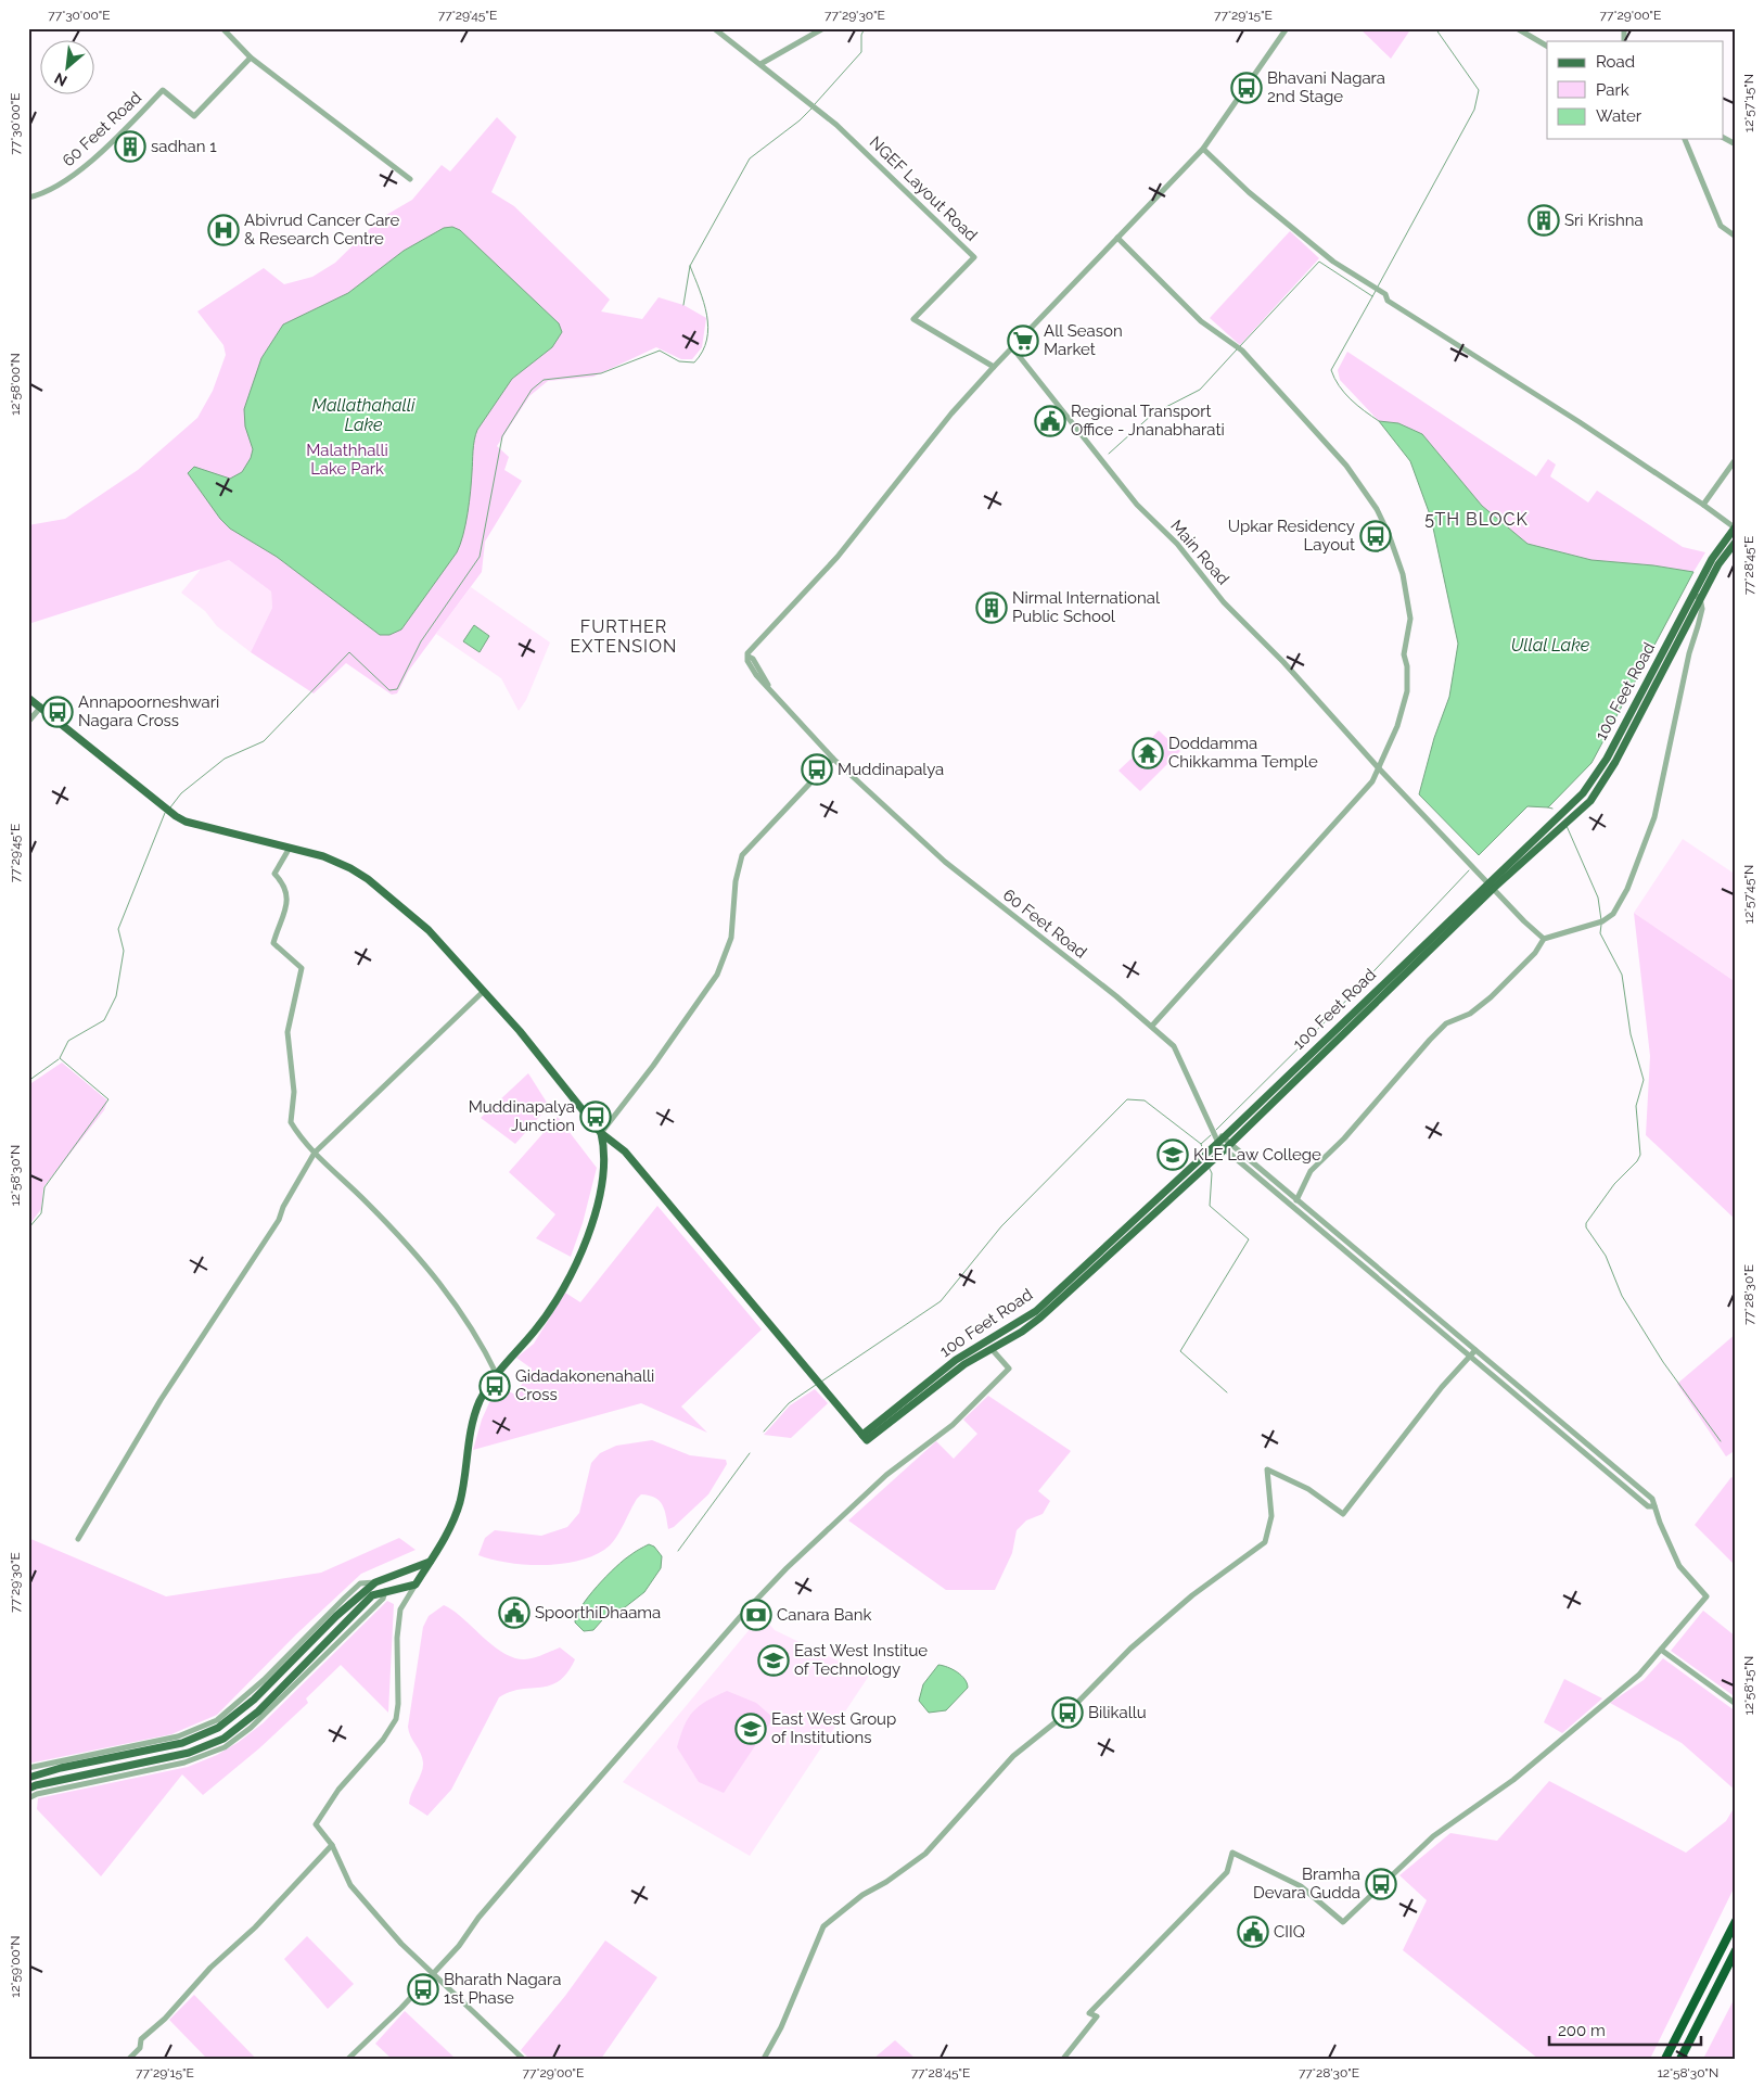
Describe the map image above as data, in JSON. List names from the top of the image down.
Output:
{
  "streets": {
    "main road": ["100 Feet Road"],
    "street": ["60 Feet Road", "NGEF Layout Road", "Main Road"]
  },
  "crossings": [
    ["60 Feet Road", "NGEF Layout Road"],
    ["60 Feet Road", "100 Feet Road"],
    ["Main Road", "100 Feet Road"]
  ],
  "districts": ["5TH BLOCK", "FURTHER EXTENSION"],
  "water": ["Mallathahalli Lake", "Ullal Lake"],
  "parks": ["Malathhalli Lake Park"],
  "places": {
    "bus stop": [
      "Bhavani Nagara 2nd Stage",
      "Upkar Residency Layout",
      "Annapoorneshwari Nagara Cross",
      "Muddinapalya",
      "Muddinapalya Junction",
      "Gidadakonenahalli Cross",
      "Bilikallu",
      "Bramha Devara Gudda",
      "Bharath Nagara 1st Phase"
    ],
    "building": ["sadhan 1", "Sri Krishna", "Nirmal International Public School"],
    "hospital": ["Abivrud Cancer Care & Research Centre"],
    "supermarket": ["All Season Market"],
    "public building": ["Regional Transport Office - Jnanabharati", "SpoorthiDhaama", "CIIQ"],
    "temple": ["Doddamma Chikkamma Temple"],
    "school or university": ["KLE Law College", "East West Institue of Technology", "East West Group of Institutions"],
    "bank": ["Canara Bank"]
  },
  "legend": ["Road", "Park", "Water"],
  "scale_bar": "200 m",
  "north": "bottom left",
  "coordinates": [
    "77°30'00\"E",
    "77°29'45\"E",
    "77°29'30\"E",
    "77°29'15\"E",
    "77°29'00\"E",
    "12°57'15\"N",
    "12°58'00\"N",
    "77°28'45\"E",
    "12°57'45\"N",
    "12°58'30\"N",
    "77°28'30\"E",
    "12°58'15\"N",
    "12°59'00\"N"
  ]
}
